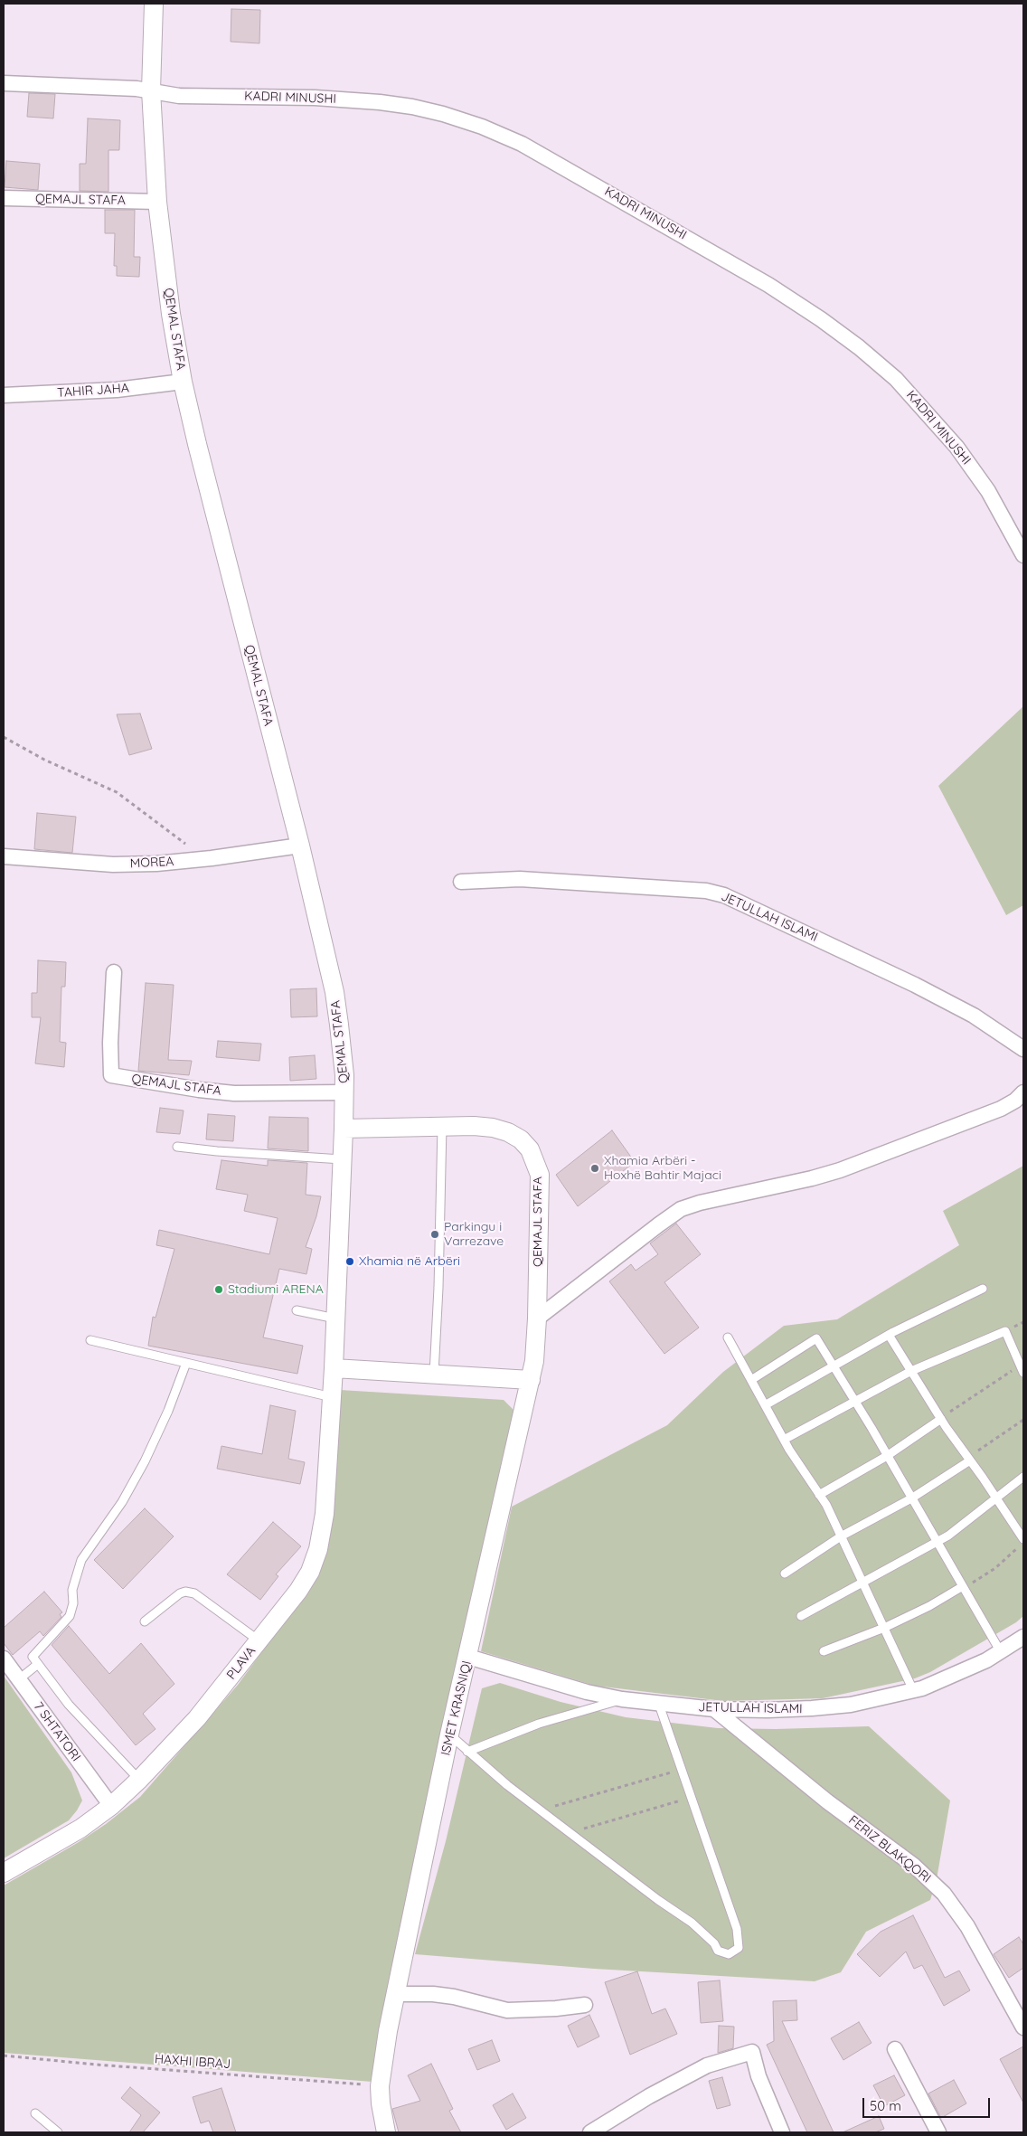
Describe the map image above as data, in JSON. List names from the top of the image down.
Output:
{
  "streets": {
    "street": [
      "KADRI MINUSHI",
      "QEMAJL STAFA",
      "QEMAL STAFA",
      "TAHIR JAHA",
      "MOREA",
      "JETULLAH ISLAMI",
      "PLAVA",
      "ISMET KRASNIQI",
      "7 SHTATORI",
      "FERIZ BLAKQORI"
    ],
    "path": ["HAXHI IBRAJ"]
  },
  "crossings": [
    ["KADRI MINUSHI", "QEMAL STAFA"],
    ["QEMAJL STAFA", "QEMAL STAFA"],
    ["QEMAJL STAFA", "ISMET KRASNIQI"],
    ["QEMAL STAFA", "TAHIR JAHA"],
    ["QEMAL STAFA", "MOREA"],
    ["QEMAL STAFA", "PLAVA"],
    ["JETULLAH ISLAMI", "ISMET KRASNIQI"],
    ["JETULLAH ISLAMI", "FERIZ BLAKQORI"],
    ["PLAVA", "7 SHTATORI"],
    ["ISMET KRASNIQI", "HAXHI IBRAJ"]
  ],
  "places": [
    "Xhamia Arbëri - Hoxhë Bahtir Majaci",
    "Parkingu i Varrezave",
    "Xhamia në Arbëri",
    "Stadiumi ARENA"
  ],
  "scale_bar": "50 m"
}
